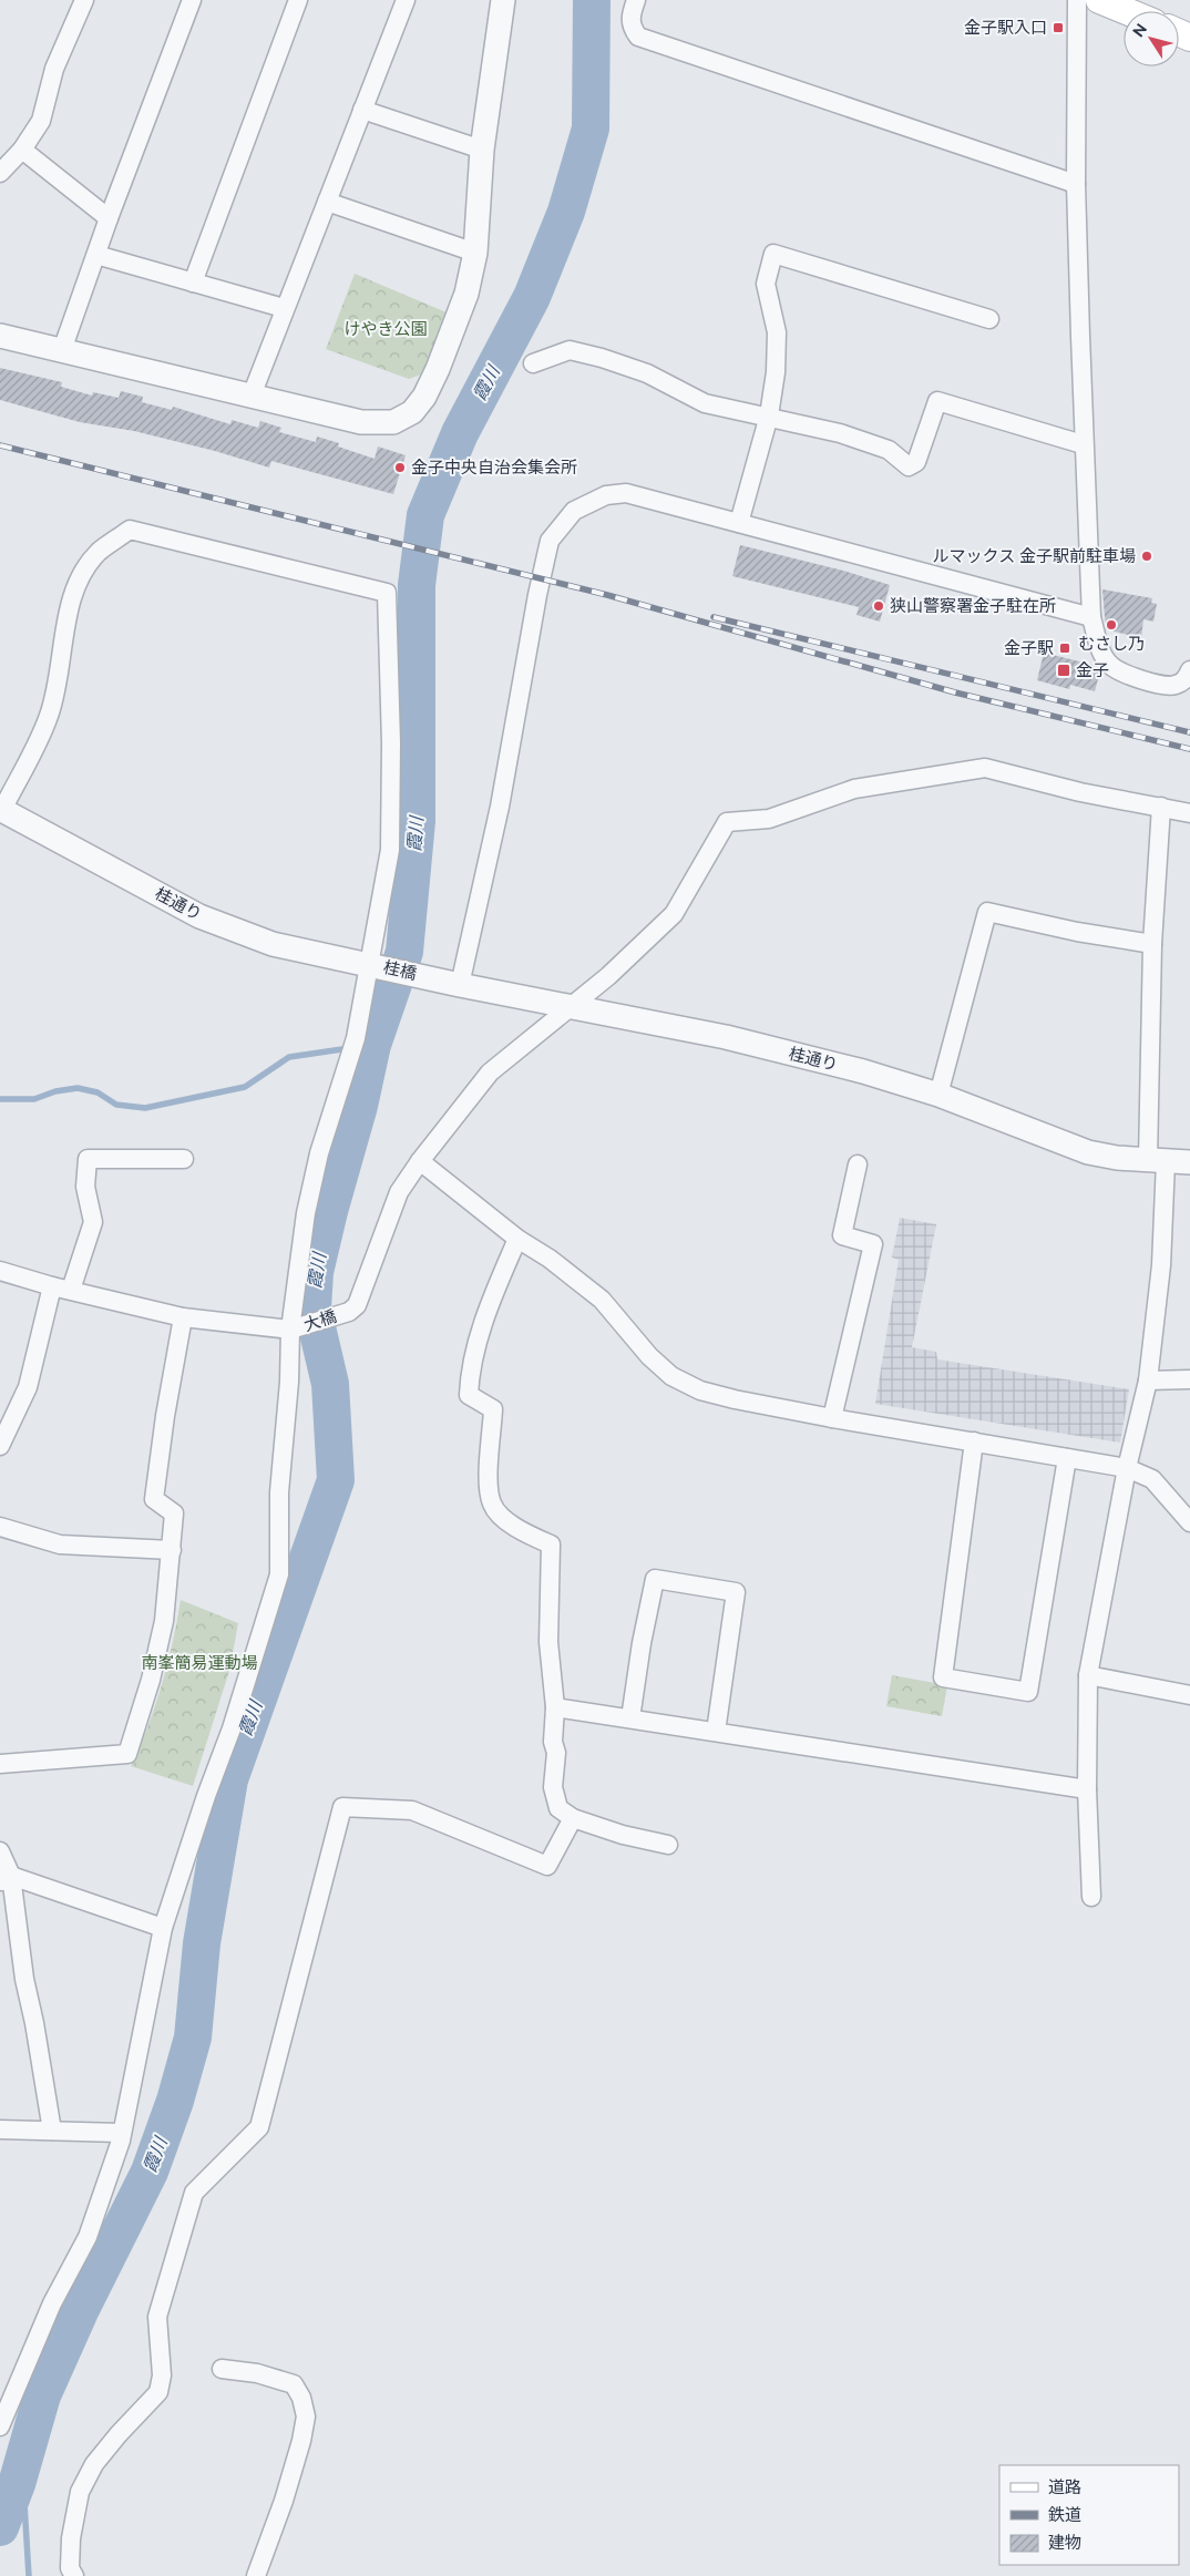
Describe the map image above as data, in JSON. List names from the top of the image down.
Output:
{
  "streets": {
    "street": ["桂通り", "桂橋", "大橋"]
  },
  "crossings": [
    ["桂通り", "桂橋"]
  ],
  "water": ["霞川"],
  "parks": ["けやき公園", "南峯簡易運動場"],
  "places": {
    "transit": ["金子駅入口", "金子駅", "金子"],
    "other": [
      "金子中央自治会集会所",
      "ルマックス 金子駅前駐車場",
      "狭山警察署金子駐在所",
      "むさし乃"
    ]
  },
  "legend": ["道路", "鉄道", "建物"],
  "north": "top left"
}
